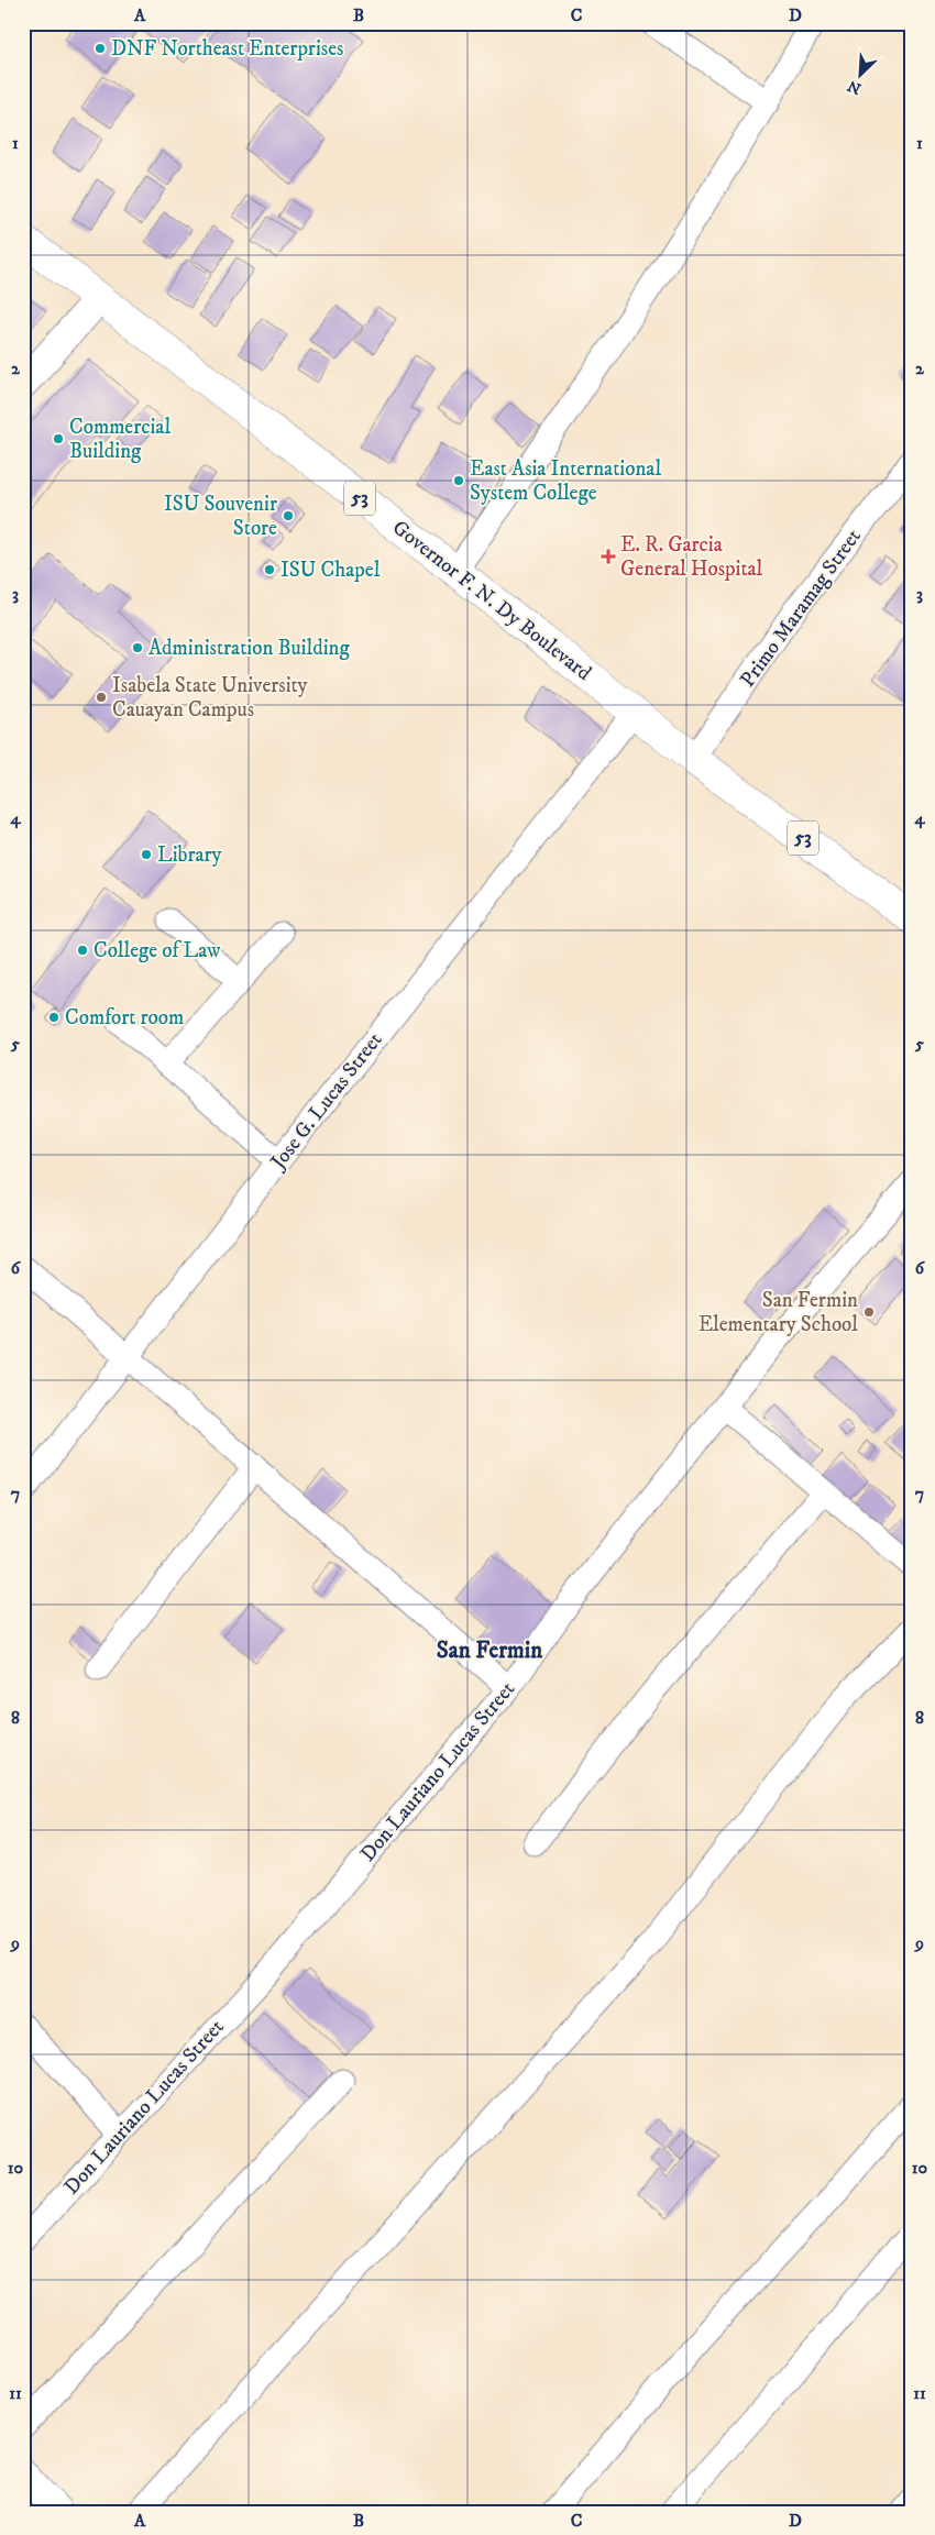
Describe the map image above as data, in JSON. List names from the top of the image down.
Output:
{
  "streets": {
    "highway": ["53", "Governor F. N. Dy Boulevard"],
    "street": ["Primo Maramag Street", "Jose G. Lucas Street", "Don Lauriano Lucas Street"]
  },
  "crossings": [
    ["Governor F. N. Dy Boulevard", "Primo Maramag Street"],
    ["Governor F. N. Dy Boulevard", "Jose G. Lucas Street"]
  ],
  "districts": ["San Fermin"],
  "places": {
    "other": [
      "DNF Northeast Enterprises",
      "Commercial Building",
      "East Asia International System College",
      "ISU Souvenir Store",
      "ISU Chapel",
      "Administration Building",
      "Isabela State University Cauayan Campus",
      "Library",
      "College of Law",
      "Comfort room",
      "San Fermin Elementary School"
    ],
    "health": ["E. R. Garcia General Hospital"]
  },
  "north": "bottom left",
  "grid": {
    "columns": [
      "A",
      "B",
      "C",
      "D"
    ],
    "rows": [
      "1",
      "2",
      "3",
      "4",
      "5",
      "6",
      "7",
      "8",
      "9",
      "10",
      "11"
    ]
  }
}
